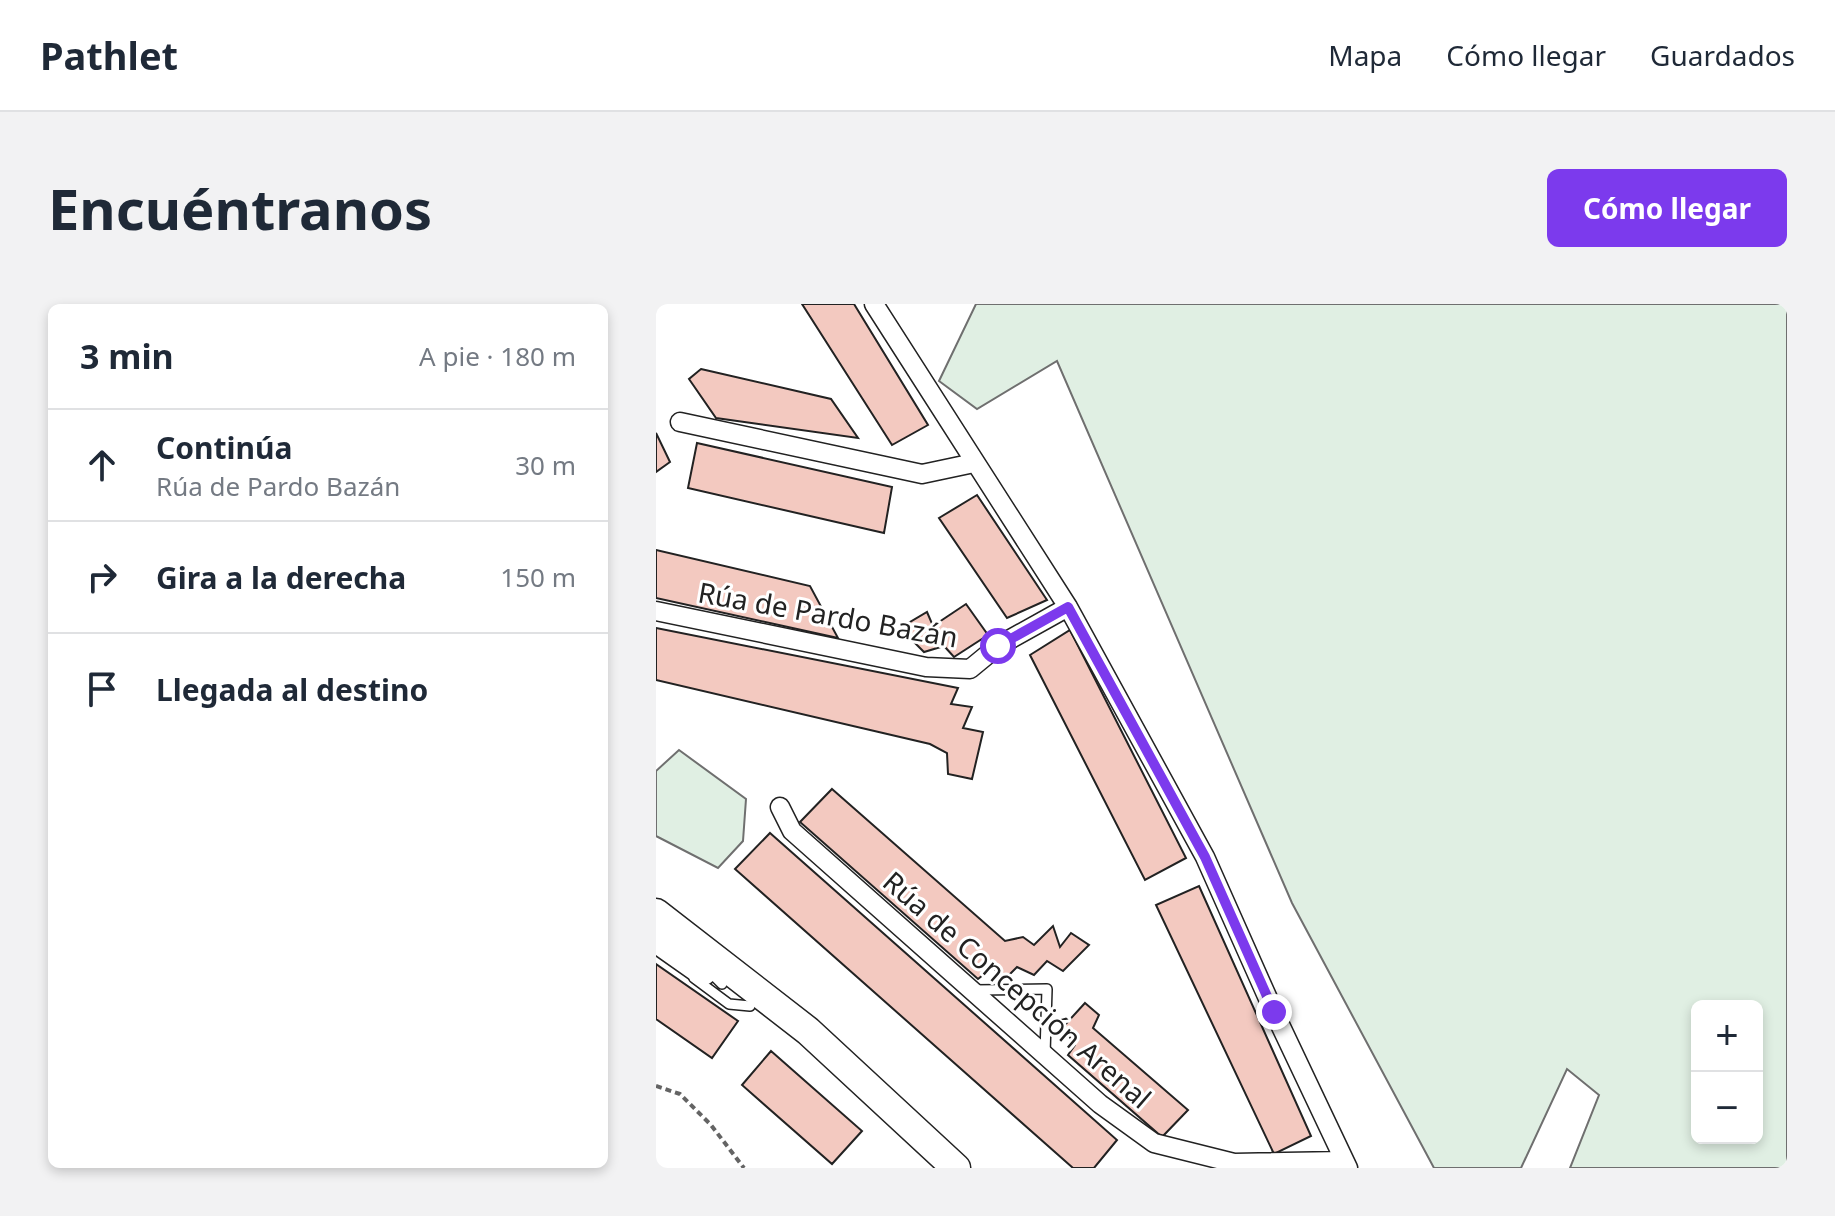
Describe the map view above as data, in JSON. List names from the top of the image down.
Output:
{
  "streets": {
    "street": ["Rúa de Pardo Bazán", "Rúa de Concepción Arenal"]
  },
  "page": {
    "header": "Pathlet",
    "nav": ["Mapa", "Cómo llegar", "Guardados"],
    "buttons": "Cómo llegar",
    "title": "Encuéntranos",
    "heading": ["3 min", "A pie · 180 m"],
    "list": [
      ["Continúa", "Rúa de Pardo Bazán", "30 m"],
      ["Gira a la derecha", "150 m"],
      "Llegada al destino"
    ],
    "map_buttons": ["+", "−"]
  }
}
